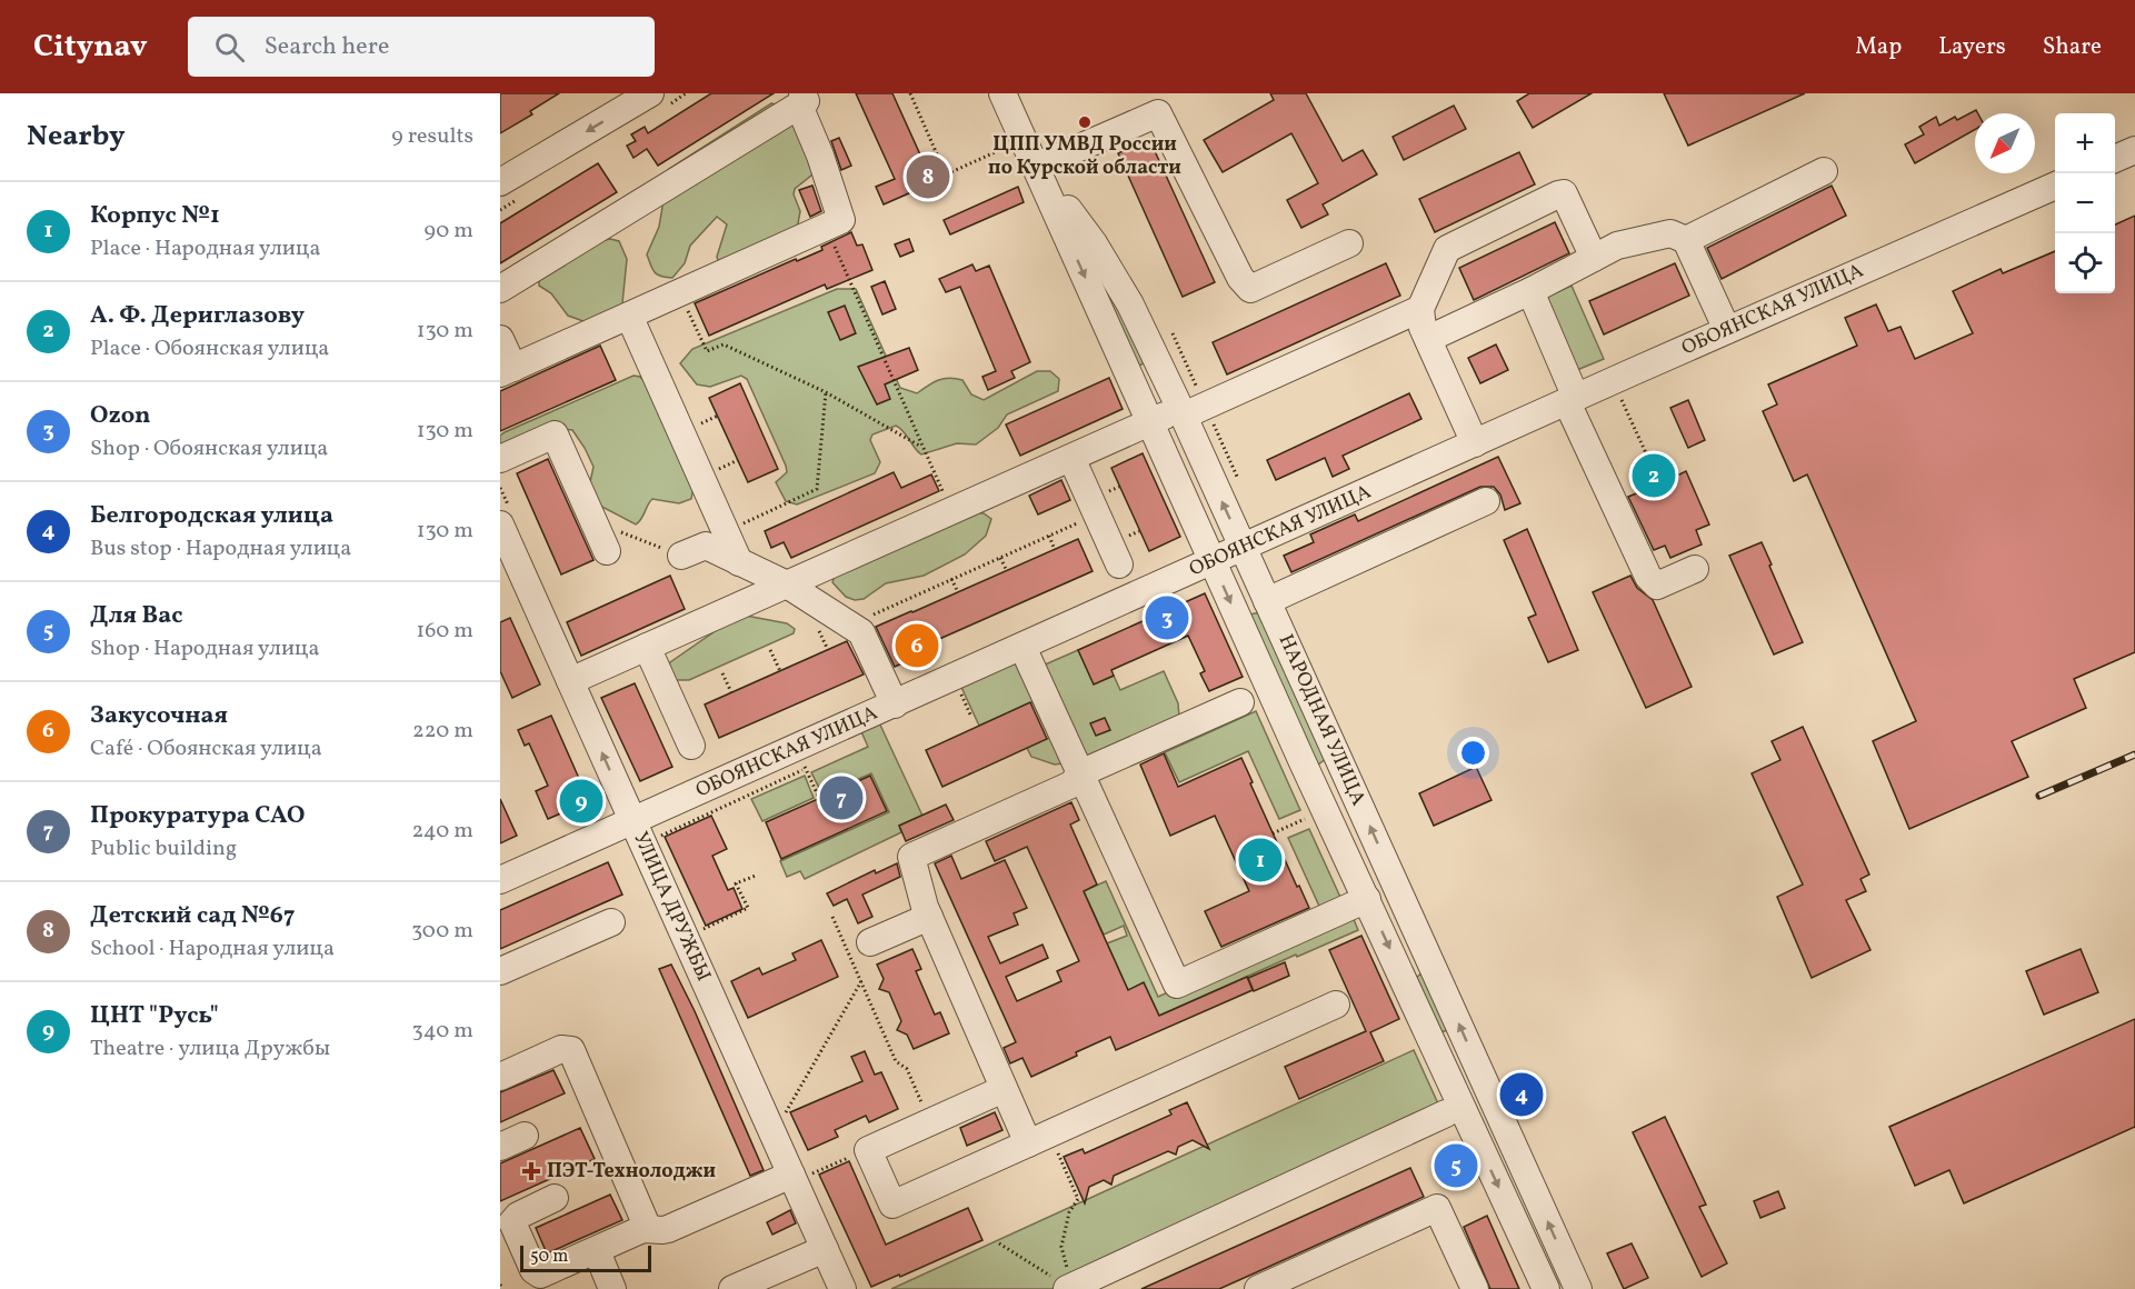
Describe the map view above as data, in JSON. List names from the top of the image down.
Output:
{
  "streets": {
    "street": ["ОБОЯНСКАЯ УЛИЦА", "НАРОДНАЯ УЛИЦА", "УЛИЦА ДРУЖБЫ"]
  },
  "crossings": [
    ["ОБОЯНСКАЯ УЛИЦА", "НАРОДНАЯ УЛИЦА"],
    ["ОБОЯНСКАЯ УЛИЦА", "УЛИЦА ДРУЖБЫ"]
  ],
  "places": {
    "other": ["ЦПП УМВД России по Курской области"],
    "health": ["ПЭТ-Технолоджи"]
  },
  "scale_bar": "50 m",
  "north": "bottom left",
  "page": {
    "header": "Citynav",
    "search": "Search here",
    "nav": ["Map", "Layers", "Share"],
    "heading": ["Nearby", "9 results"],
    "map_buttons": ["+", "−"],
    "pins": [
      "8",
      "2",
      "3",
      "6",
      "7",
      "9",
      "1",
      "4",
      "5"
    ],
    "list": [
      {
        "mark": "1",
        "name": "Корпус №1",
        "note": "Place · Народная улица",
        "value": "90 m"
      },
      {
        "mark": "2",
        "name": "А. Ф. Дериглазову",
        "note": "Place · Обоянская улица",
        "value": "130 m"
      },
      {
        "mark": "3",
        "name": "Ozon",
        "note": "Shop · Обоянская улица",
        "value": "130 m"
      },
      {
        "mark": "4",
        "name": "Белгородская улица",
        "note": "Bus stop · Народная улица",
        "value": "130 m"
      },
      {
        "mark": "5",
        "name": "Для Вас",
        "note": "Shop · Народная улица",
        "value": "160 m"
      },
      {
        "mark": "6",
        "name": "Закусочная",
        "note": "Café · Обоянская улица",
        "value": "220 m"
      },
      {
        "mark": "7",
        "name": "Прокуратура САО",
        "note": "Public building",
        "value": "240 m"
      },
      {
        "mark": "8",
        "name": "Детский сад №67",
        "note": "School · Народная улица",
        "value": "300 m"
      },
      {
        "mark": "9",
        "name": "ЦНТ \"Русь\"",
        "note": "Theatre · улица Дружбы",
        "value": "340 m"
      }
    ],
    "scale": "50 m"
  }
}
